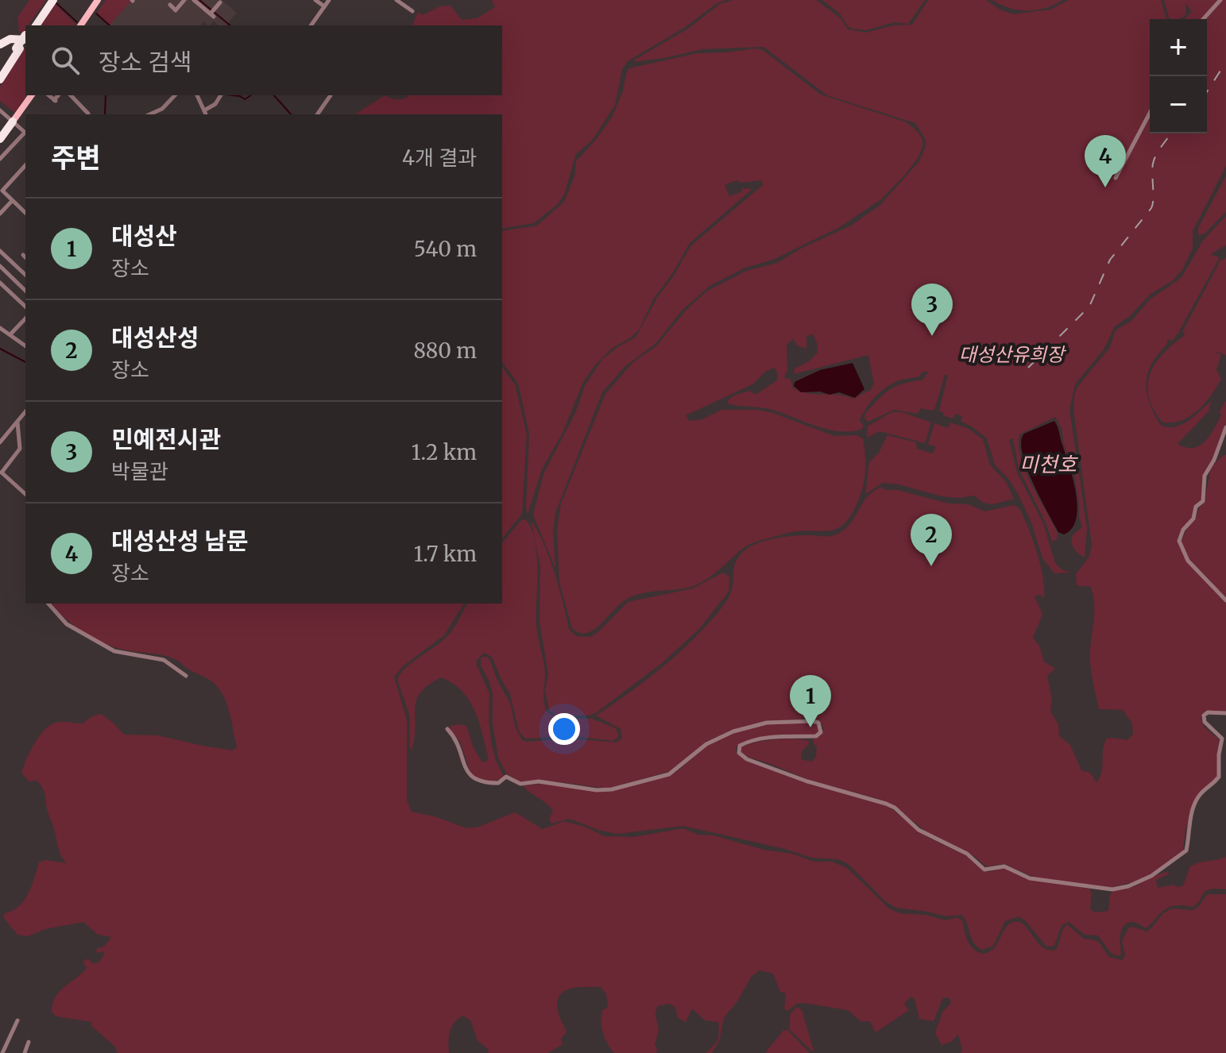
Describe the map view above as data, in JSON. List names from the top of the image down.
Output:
{
  "water": ["미천호"],
  "parks": ["대성산유희장"],
  "page": {
    "map_buttons": ["+", "−"],
    "search": "장소 검색",
    "heading": ["주변", "4개 결과"],
    "pins": [
      "4",
      "3",
      "2",
      "1"
    ],
    "list": [
      {
        "mark": "1",
        "name": "대성산",
        "note": "장소",
        "value": "540 m"
      },
      {
        "mark": "2",
        "name": "대성산성",
        "note": "장소",
        "value": "880 m"
      },
      {
        "mark": "3",
        "name": "민예전시관",
        "note": "박물관",
        "value": "1.2 km"
      },
      {
        "mark": "4",
        "name": "대성산성 남문",
        "note": "장소",
        "value": "1.7 km"
      }
    ]
  }
}
